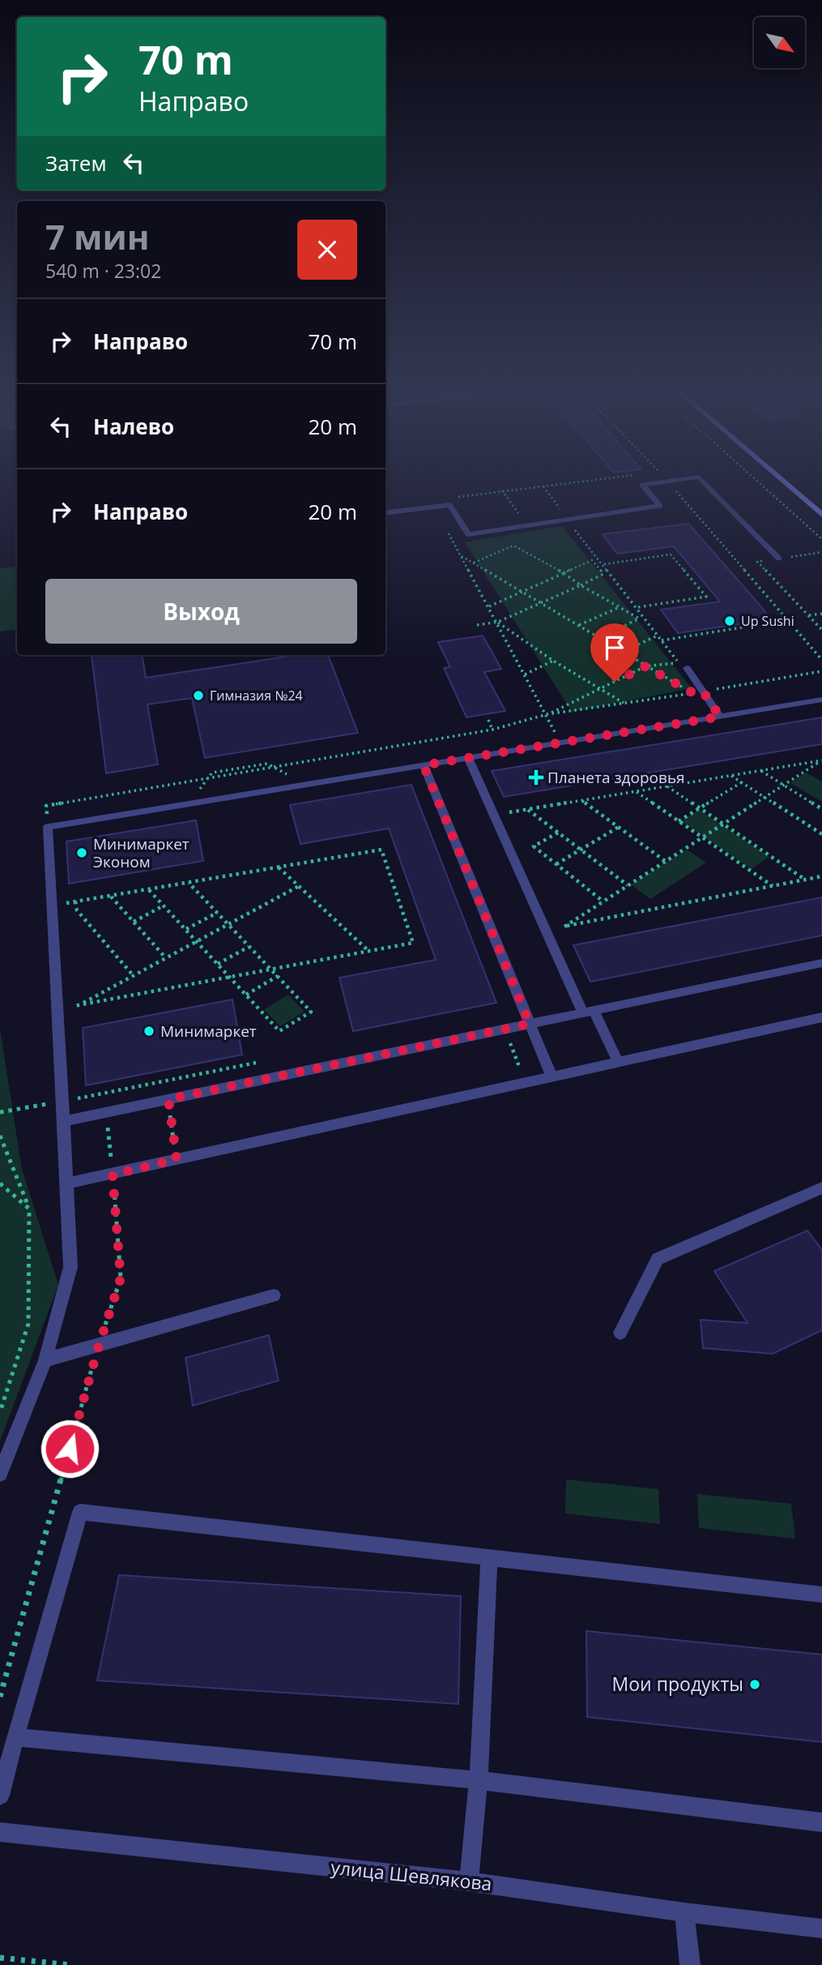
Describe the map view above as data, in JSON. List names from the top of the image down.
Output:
{
  "streets": {
    "street": ["улица Шевлякова"]
  },
  "places": {
    "other": [
      "Up Sushi",
      "Гимназия №24",
      "Минимаркет Эконом",
      "Минимаркет",
      "Мои продукты"
    ],
    "health": ["Планета здоровья"]
  },
  "north": "bottom right",
  "page": {
    "turn": ["70 m", "Направо"],
    "then": "Затем",
    "heading": ["7 мин", "540 m · 23:02"],
    "list": [
      {
        "name": "Направо",
        "value": "70 m"
      },
      {
        "name": "Налево",
        "value": "20 m"
      },
      {
        "name": "Направо",
        "value": "20 m"
      }
    ],
    "buttons": "Выход"
  }
}
